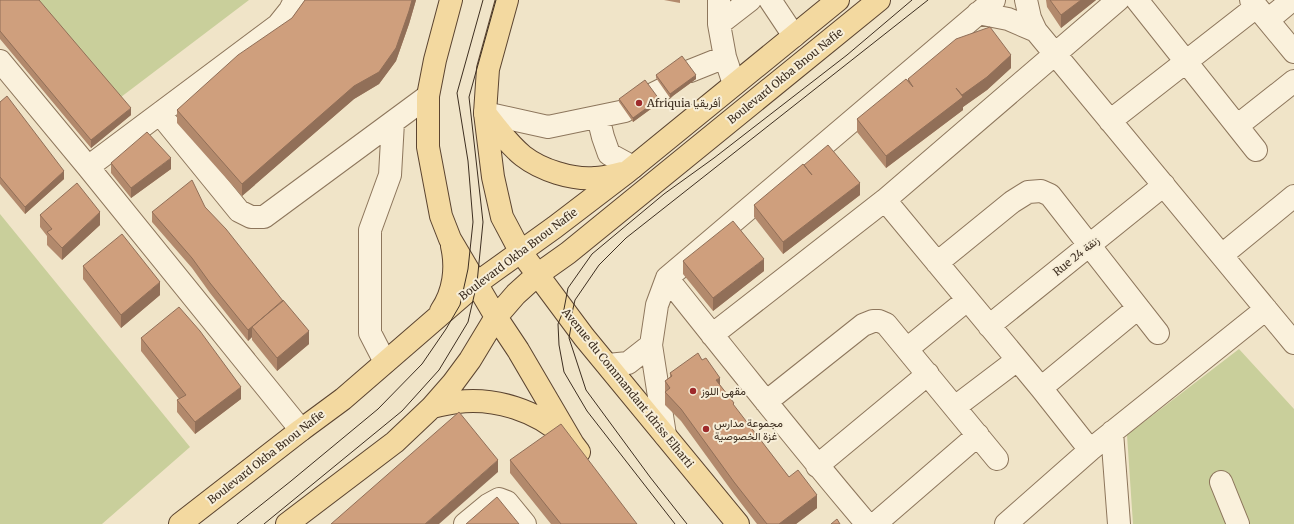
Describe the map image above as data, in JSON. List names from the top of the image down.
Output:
{
  "streets": {
    "main road": ["Boulevard Okba Bnou Nafie", "Avenue du Commandant Idriss Elharti"],
    "street": ["Rue 24 زنقة"]
  },
  "crossings": [
    ["Boulevard Okba Bnou Nafie", "Avenue du Commandant Idriss Elharti"]
  ],
  "places": ["Afriquia أفريقيا", "مقهى اللوز", "مجموعة مدارس غزة الخصوصية"]
}
